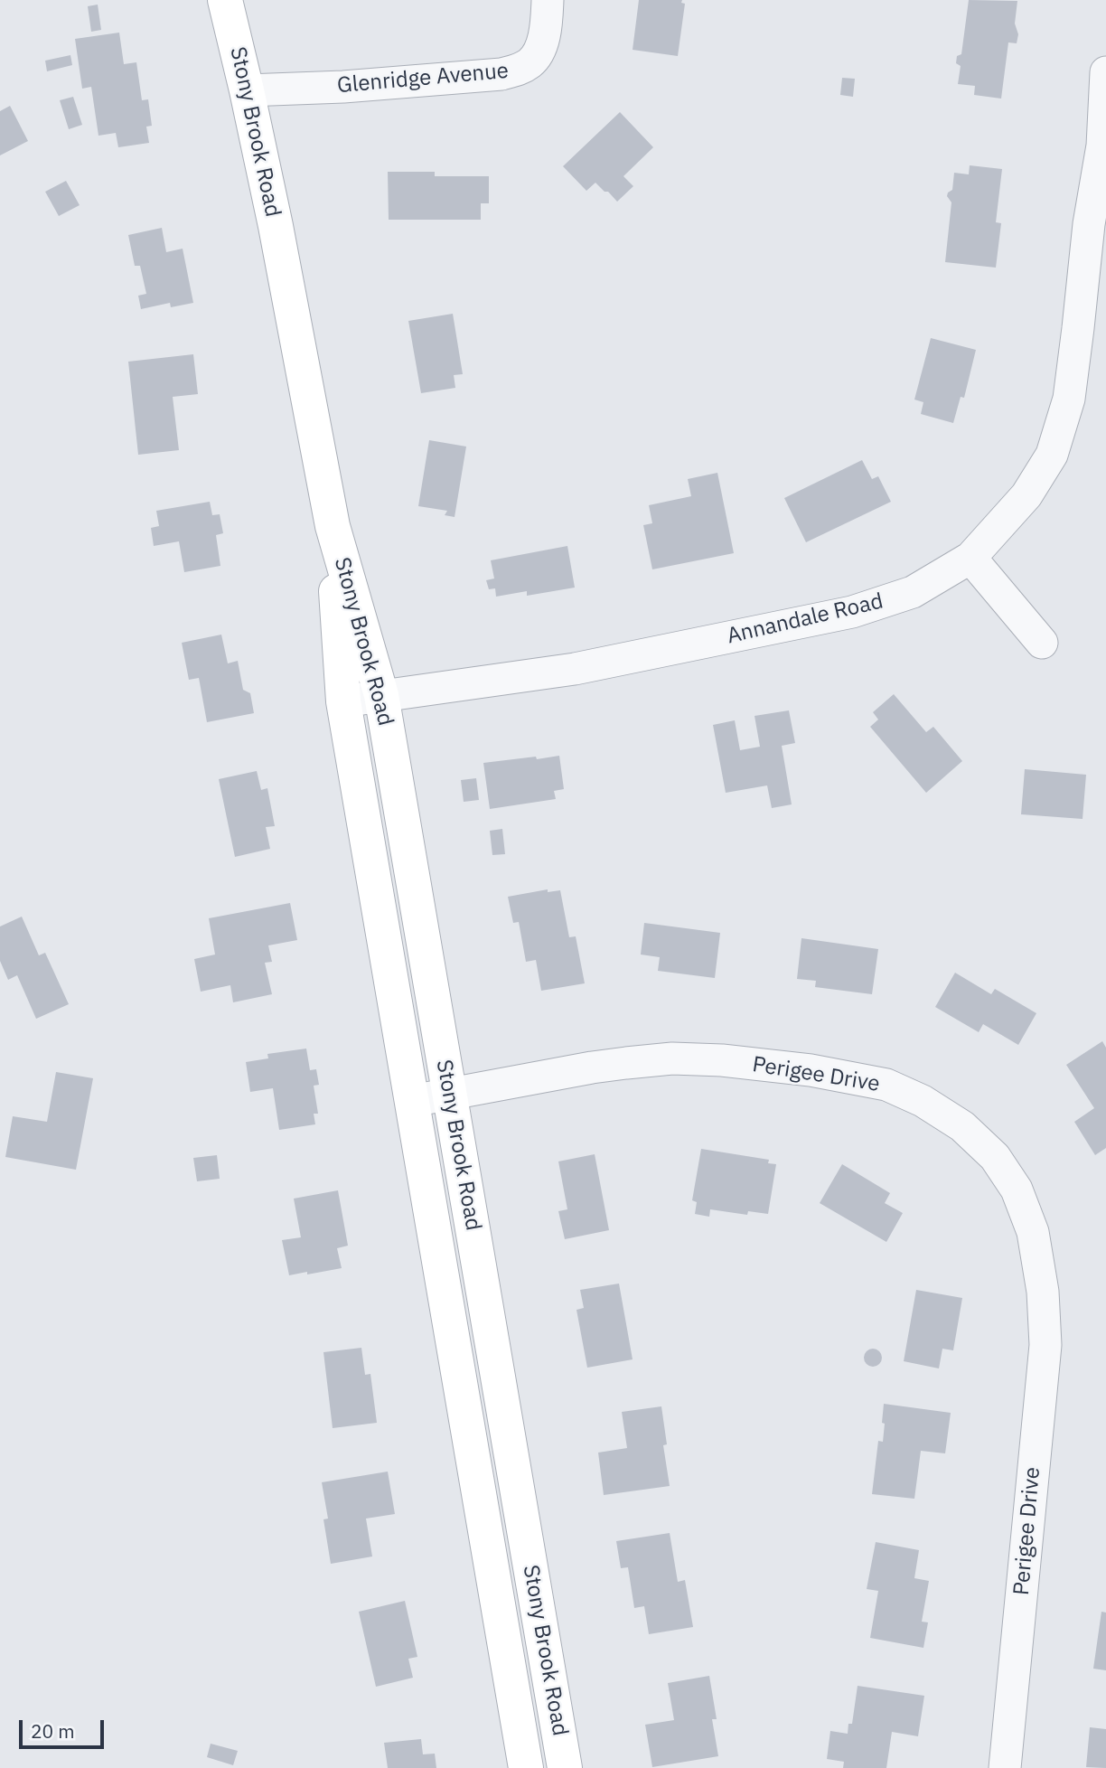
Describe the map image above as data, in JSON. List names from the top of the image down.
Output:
{
  "streets": {
    "main road": ["Stony Brook Road"],
    "street": ["Glenridge Avenue", "Annandale Road", "Perigee Drive"]
  },
  "crossings": [
    ["Glenridge Avenue", "Stony Brook Road"],
    ["Stony Brook Road", "Annandale Road"],
    ["Stony Brook Road", "Perigee Drive"]
  ],
  "scale_bar": "20 m"
}
